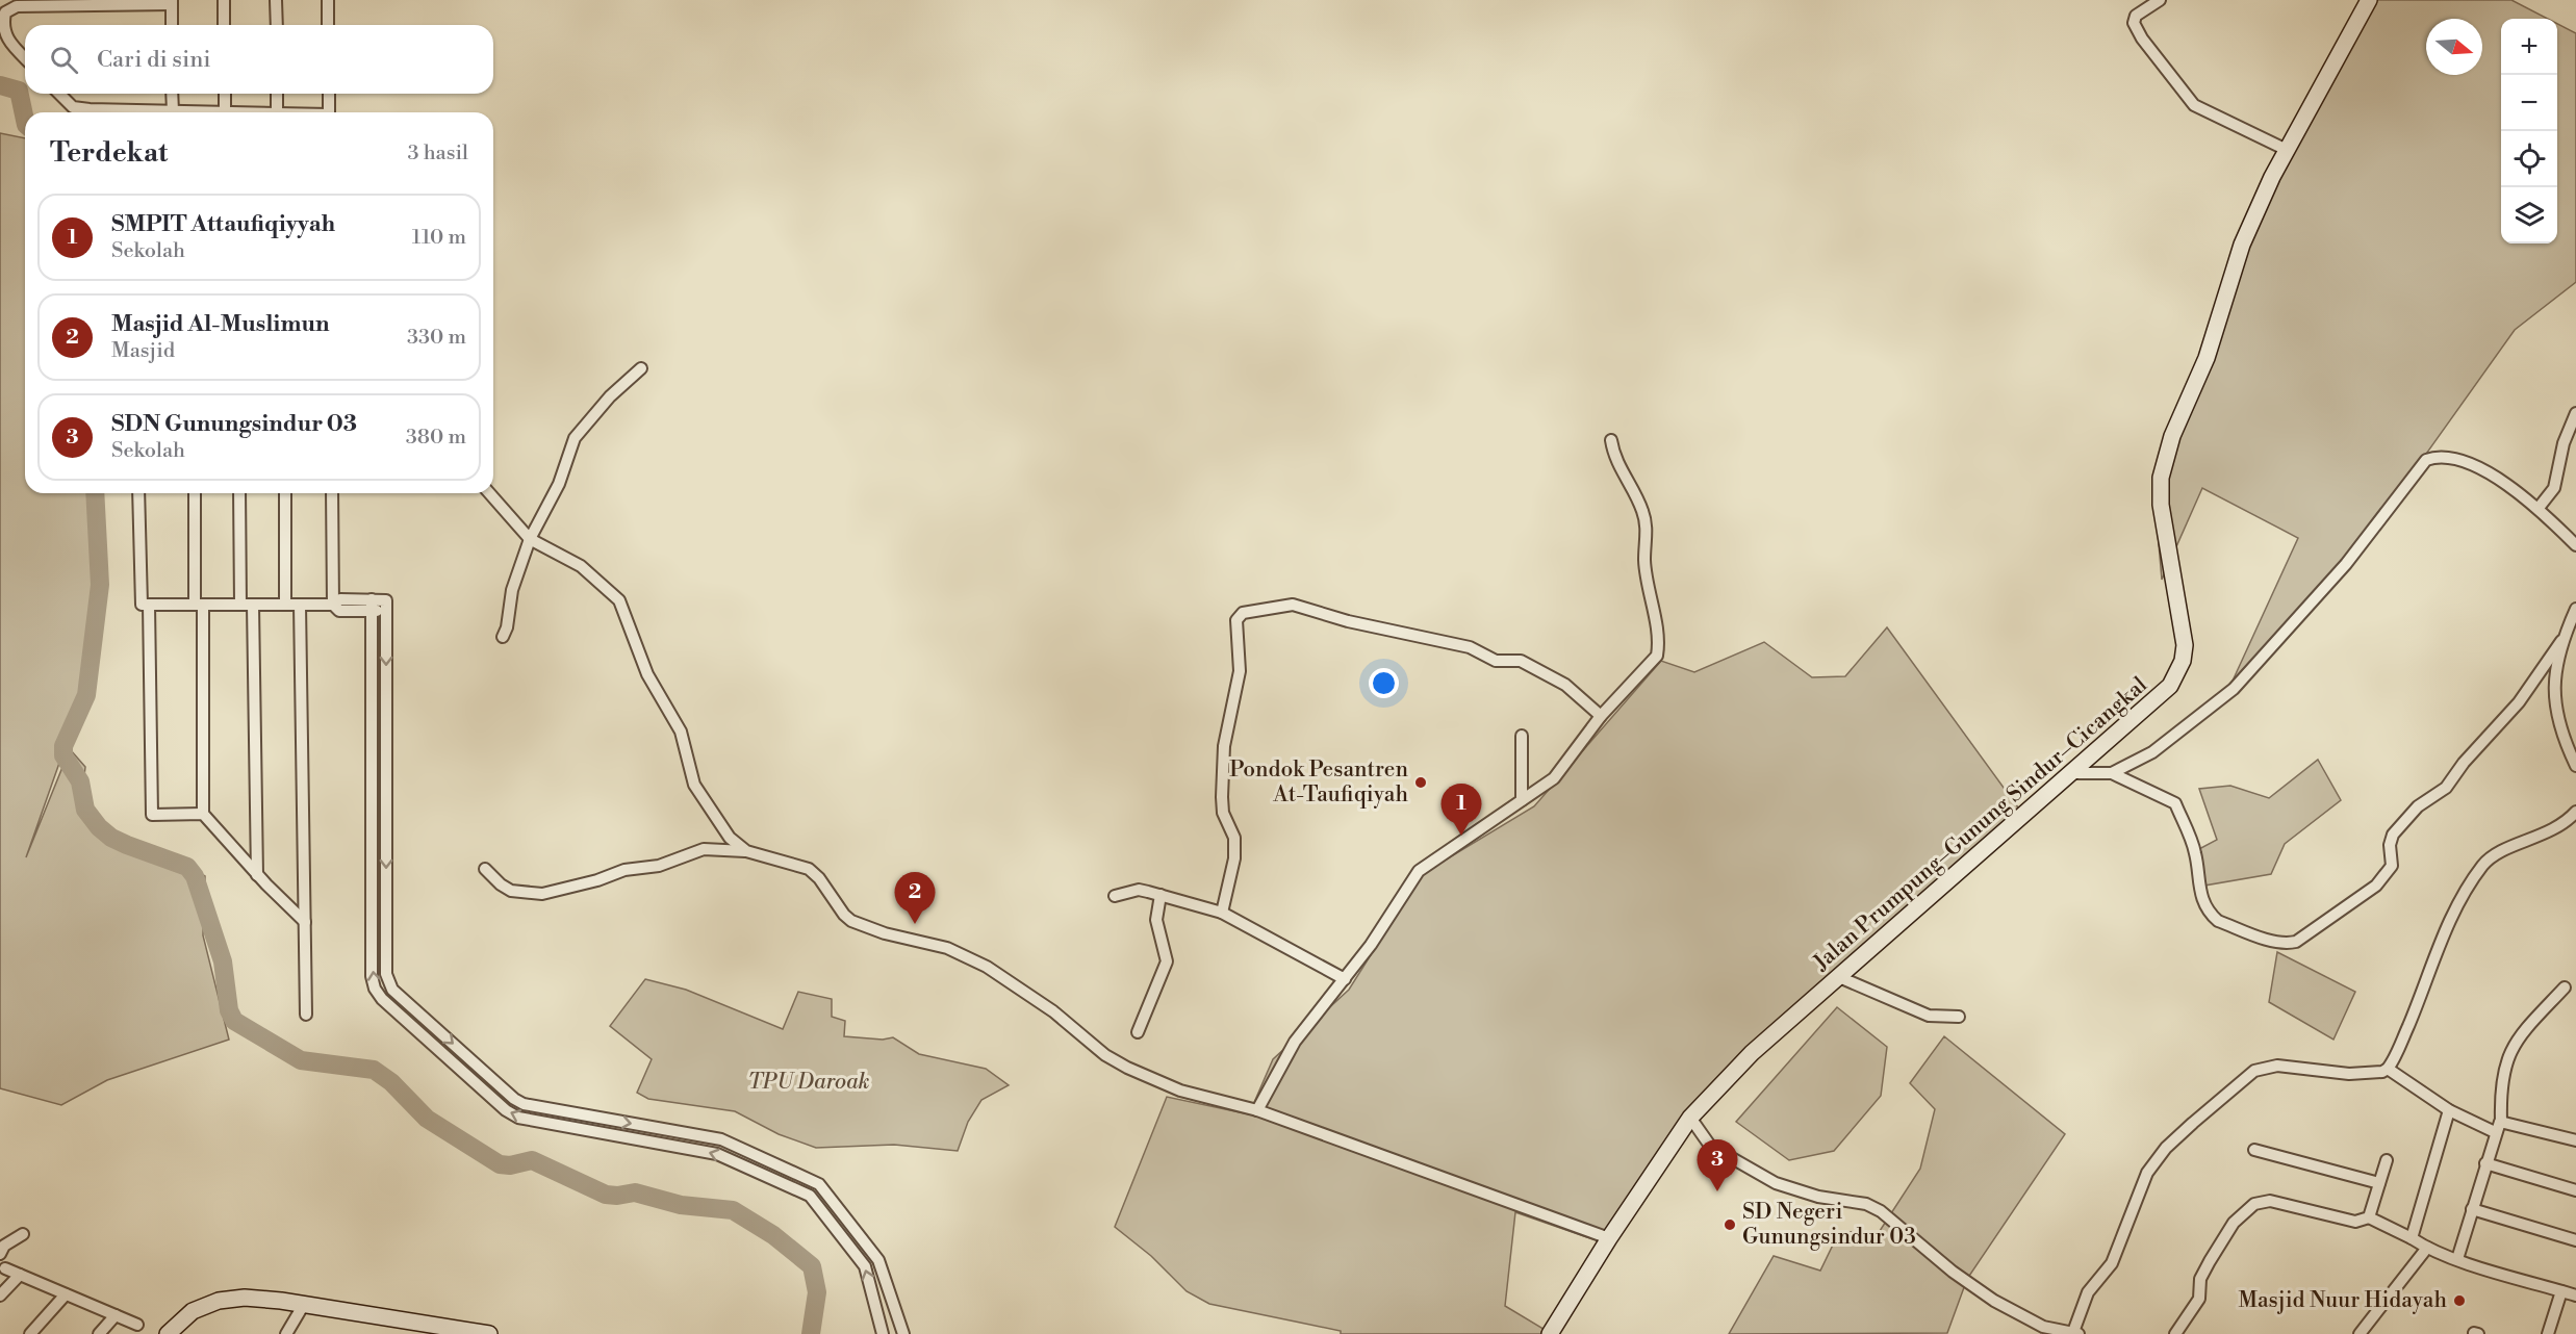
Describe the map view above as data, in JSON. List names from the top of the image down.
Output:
{
  "streets": {
    "main road": ["Jalan Prumpung–Gunung Sindur–Cicangkal"]
  },
  "parks": ["TPU Daroak"],
  "places": ["Pondok Pesantren At-Taufiqiyah", "SD Negeri Gunungsindur 03", "Masjid Nuur Hidayah"],
  "north": "right",
  "page": {
    "map_buttons": ["+", "−"],
    "search": "Cari di sini",
    "heading": ["Terdekat", "3 hasil"],
    "list": [
      {
        "mark": "1",
        "name": "SMPIT Attaufiqiyyah",
        "note": "Sekolah",
        "value": "110 m"
      },
      {
        "mark": "2",
        "name": "Masjid Al-Muslimun",
        "note": "Masjid",
        "value": "330 m"
      },
      {
        "mark": "3",
        "name": "SDN Gunungsindur 03",
        "note": "Sekolah",
        "value": "380 m"
      }
    ],
    "pins": ["1", "2", "3"]
  }
}
